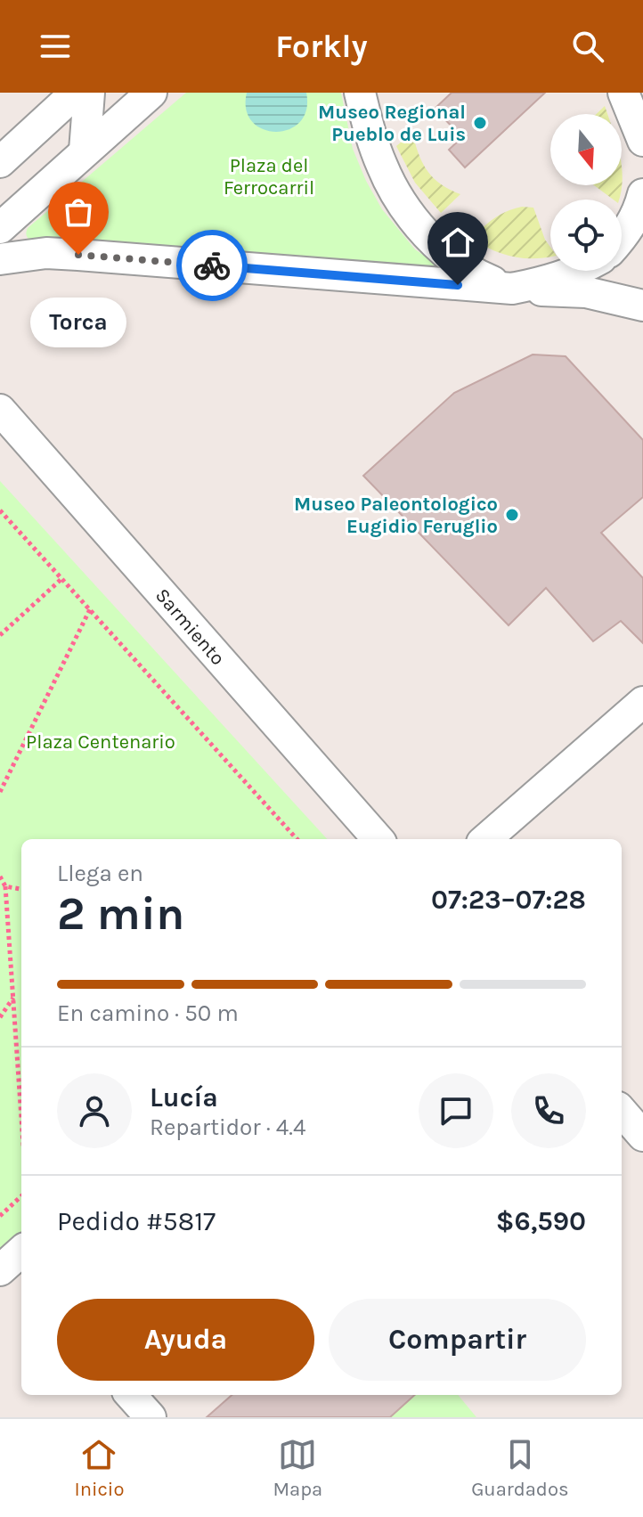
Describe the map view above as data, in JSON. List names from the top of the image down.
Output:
{
  "streets": {
    "street": ["Sarmiento"]
  },
  "parks": ["Plaza del Ferrocarril", "Plaza Centenario"],
  "places": ["Museo Regional Pueblo de Luis", "Torca", "Museo Paleontologico Eugidio Feruglio"],
  "north": "bottom",
  "page": {
    "header": "Forkly",
    "bubble": "Torca",
    "heading": ["2 min", "Llega en", "07:23–07:28"],
    "panel": [
      "Lucía",
      "Repartidor · 4.4",
      "Pedido #5817",
      "$6,590"
    ],
    "bar": "En camino · 50 m",
    "buttons": ["Ayuda", "Compartir"],
    "tabs": ["Inicio", "Mapa", "Guardados"]
  }
}
